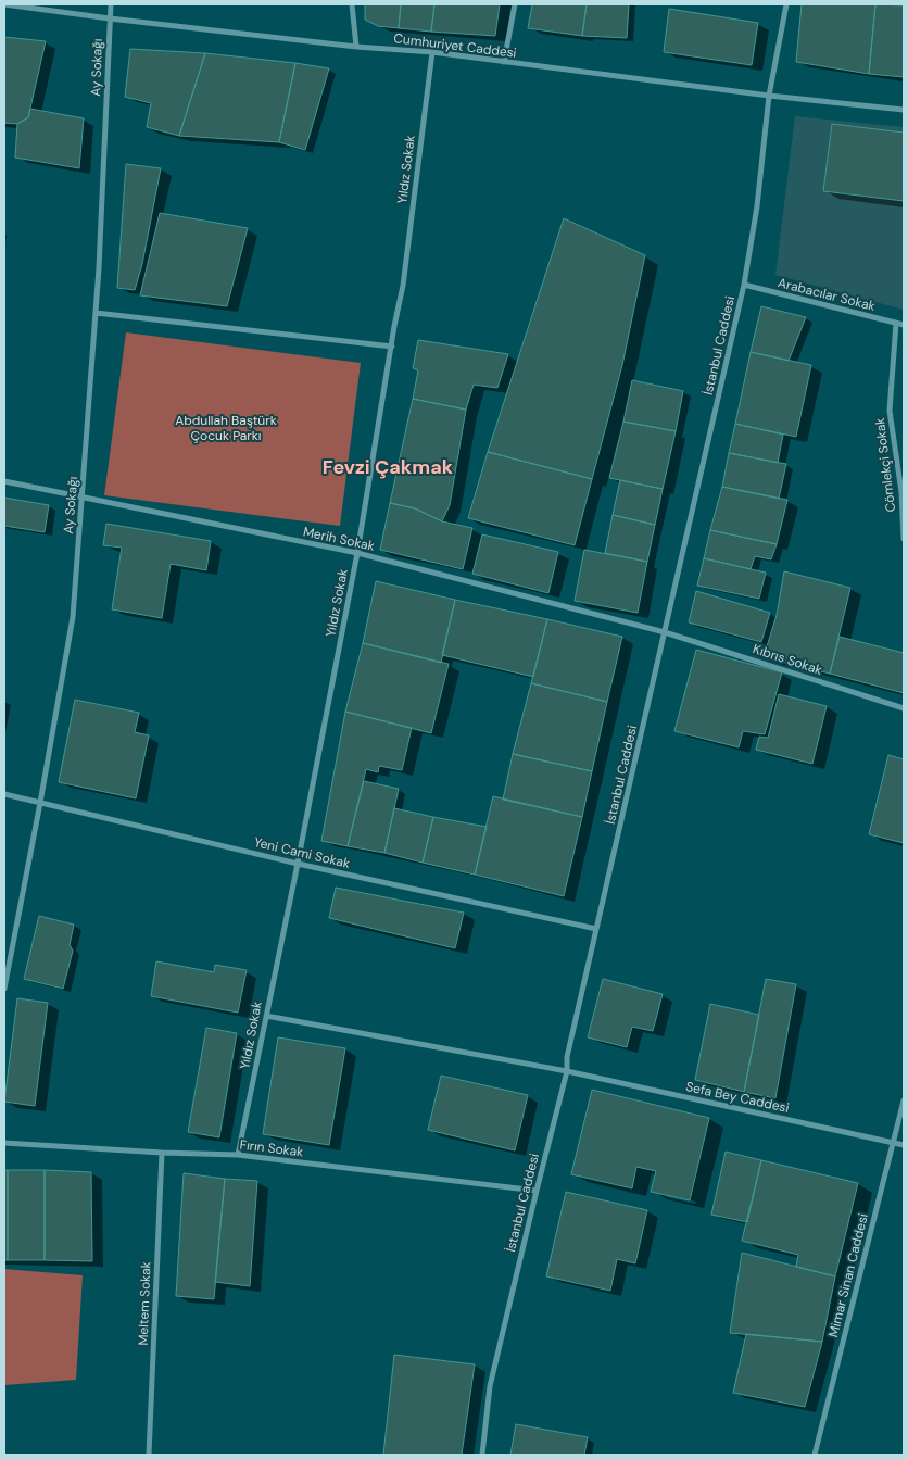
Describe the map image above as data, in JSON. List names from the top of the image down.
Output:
{
  "streets": {
    "street": [
      "Cumhuriyet Caddesi",
      "Ay Sokağı",
      "Yıldız Sokak",
      "Arabacılar Sokak",
      "İstanbul Caddesi",
      "Cömlekçi Sokak",
      "Merih Sokak",
      "Kıbrıs Sokak",
      "Yeni Cami Sokak",
      "Sefa Bey Caddesi",
      "Fırın Sokak",
      "Mimar Sinan Caddesi",
      "Meltem Sokak"
    ]
  },
  "crossings": [
    ["Cumhuriyet Caddesi", "Ay Sokağı"],
    ["Cumhuriyet Caddesi", "Yıldız Sokak"],
    ["Cumhuriyet Caddesi", "İstanbul Caddesi"],
    ["Ay Sokağı", "Merih Sokak"],
    ["Ay Sokağı", "Yeni Cami Sokak"],
    ["Yıldız Sokak", "Merih Sokak"],
    ["Yıldız Sokak", "Yeni Cami Sokak"],
    ["Yıldız Sokak", "Sefa Bey Caddesi"],
    ["Yıldız Sokak", "Fırın Sokak"],
    ["Arabacılar Sokak", "İstanbul Caddesi"],
    ["Arabacılar Sokak", "Cömlekçi Sokak"],
    ["İstanbul Caddesi", "Merih Sokak"],
    ["İstanbul Caddesi", "Kıbrıs Sokak"],
    ["İstanbul Caddesi", "Yeni Cami Sokak"],
    ["İstanbul Caddesi", "Sefa Bey Caddesi"],
    ["İstanbul Caddesi", "Fırın Sokak"],
    ["Merih Sokak", "Kıbrıs Sokak"],
    ["Sefa Bey Caddesi", "Mimar Sinan Caddesi"],
    ["Fırın Sokak", "Meltem Sokak"]
  ],
  "districts": ["Fevzi Çakmak"],
  "parks": ["Abdullah Baştürk Çocuk Parkı"]
}
